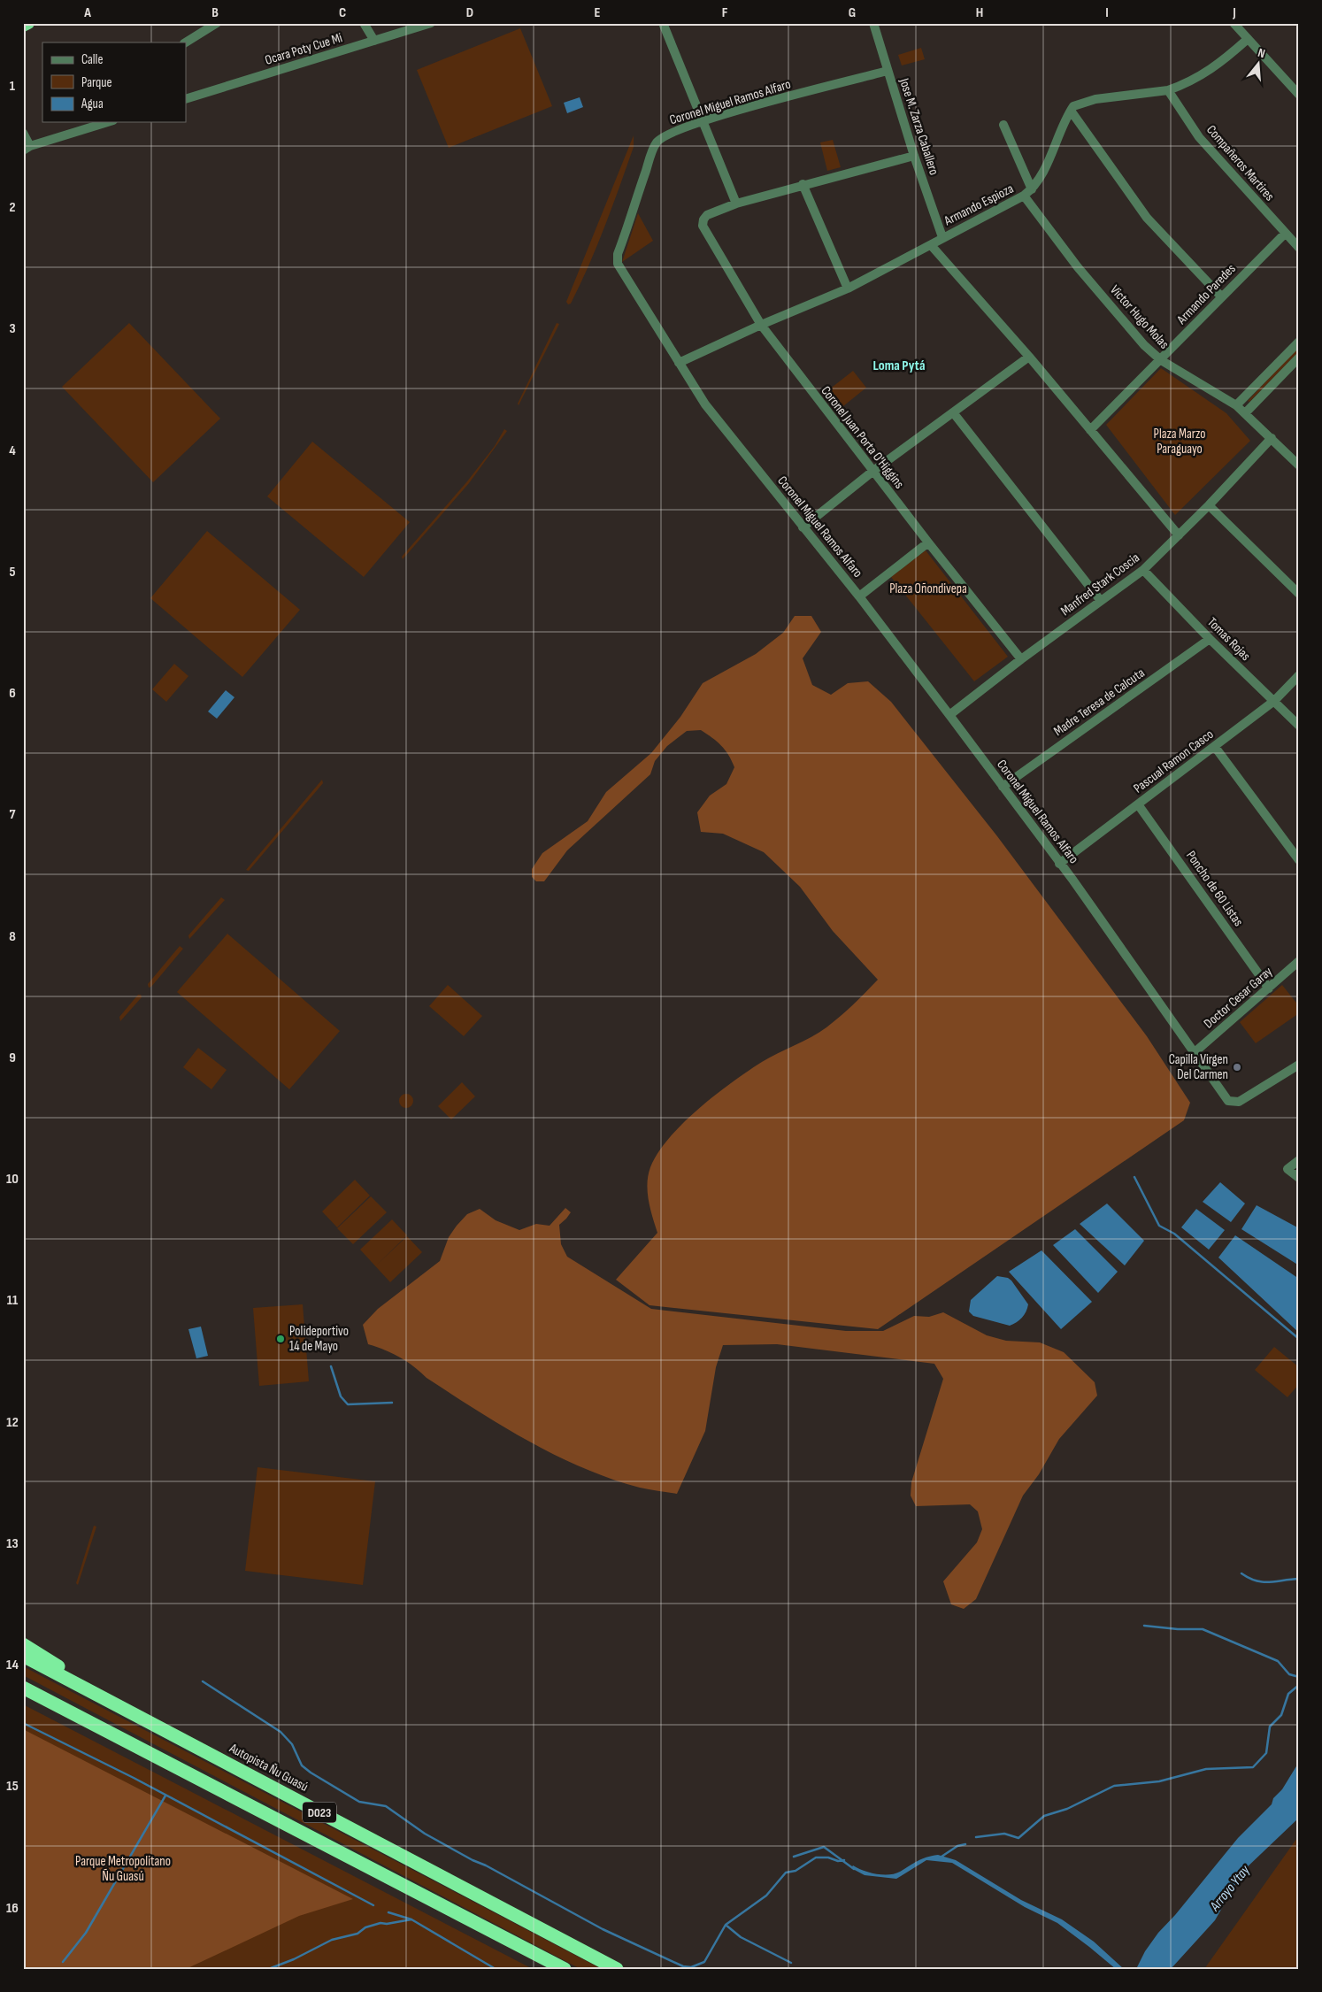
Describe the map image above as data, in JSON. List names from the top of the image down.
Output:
{
  "streets": {
    "highway": ["Autopista Ñu Guasú", "D023"],
    "street": [
      "Ocara Poty Cue Mi",
      "Coronel Miguel Ramos Alfaro",
      "Jose M. Zarza Caballero",
      "Compañeros Martires",
      "Armando Espioza",
      "Armando Paredes",
      "Victor Hugo Molas",
      "Coronel Juan Porta O'Higgins",
      "Manfred Stark Coscia",
      "Tomas Rojas",
      "Madre Teresa de Calcuta",
      "Pascual Ramon Casco",
      "Poncho de 60 Listas",
      "Doctor Cesar Garay"
    ]
  },
  "crossings": [
    ["Coronel Miguel Ramos Alfaro", "Jose M. Zarza Caballero"],
    ["Coronel Miguel Ramos Alfaro", "Armando Espioza"],
    ["Coronel Miguel Ramos Alfaro", "Manfred Stark Coscia"],
    ["Coronel Miguel Ramos Alfaro", "Madre Teresa de Calcuta"],
    ["Coronel Miguel Ramos Alfaro", "Pascual Ramon Casco"],
    ["Coronel Miguel Ramos Alfaro", "Doctor Cesar Garay"],
    ["Jose M. Zarza Caballero", "Armando Espioza"],
    ["Compañeros Martires", "Armando Paredes"],
    ["Armando Espioza", "Victor Hugo Molas"],
    ["Armando Espioza", "Coronel Juan Porta O'Higgins"],
    ["Armando Paredes", "Victor Hugo Molas"],
    ["Victor Hugo Molas", "Manfred Stark Coscia"],
    ["Coronel Juan Porta O'Higgins", "Manfred Stark Coscia"],
    ["Manfred Stark Coscia", "Tomas Rojas"],
    ["Tomas Rojas", "Madre Teresa de Calcuta"],
    ["Tomas Rojas", "Pascual Ramon Casco"],
    ["Pascual Ramon Casco", "Poncho de 60 Listas"],
    ["Poncho de 60 Listas", "Doctor Cesar Garay"]
  ],
  "districts": ["Loma Pytá"],
  "water": ["Arroyo Ytay"],
  "parks": ["Plaza Marzo Paraguayo", "Plaza Oñondivepa", "Parque Metropolitano Ñu Guasú"],
  "places": ["Capilla Virgen Del Carmen", "Polideportivo 14 de Mayo"],
  "legend": ["Calle", "Parque", "Agua"],
  "north": "top",
  "grid": {
    "columns": [
      "A",
      "B",
      "C",
      "D",
      "E",
      "F",
      "G",
      "H",
      "I",
      "J"
    ],
    "rows": [
      "1",
      "2",
      "3",
      "4",
      "5",
      "6",
      "7",
      "8",
      "9",
      "10",
      "11",
      "12",
      "13",
      "14",
      "15",
      "16"
    ]
  }
}
